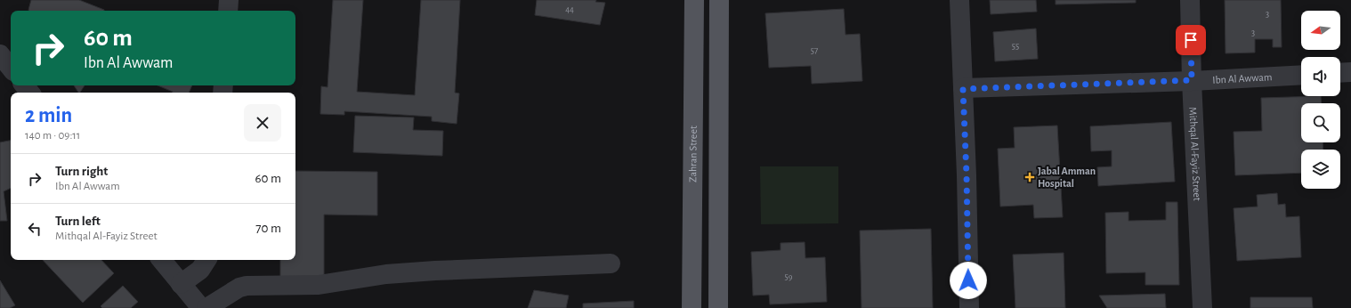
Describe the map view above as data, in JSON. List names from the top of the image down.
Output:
{
  "streets": {
    "main road": ["Zahran Street"],
    "street": ["Ibn Al Awwam", "Mithqal Al-Fayiz Street"]
  },
  "crossings": [
    ["Ibn Al Awwam", "Mithqal Al-Fayiz Street"]
  ],
  "places": {
    "health": ["Jabal Amman Hospital"]
  },
  "house_numbers": [
    "44",
    "3",
    "3",
    "55",
    "57",
    "59"
  ],
  "north": "left",
  "page": {
    "turn": ["60 m", "Ibn Al Awwam"],
    "heading": ["2 min", "140 m · 09:11"],
    "list": [
      {
        "name": "Turn right",
        "note": "Ibn Al Awwam",
        "value": "60 m"
      },
      {
        "name": "Turn left",
        "note": "Mithqal Al-Fayiz Street",
        "value": "70 m"
      }
    ]
  }
}
